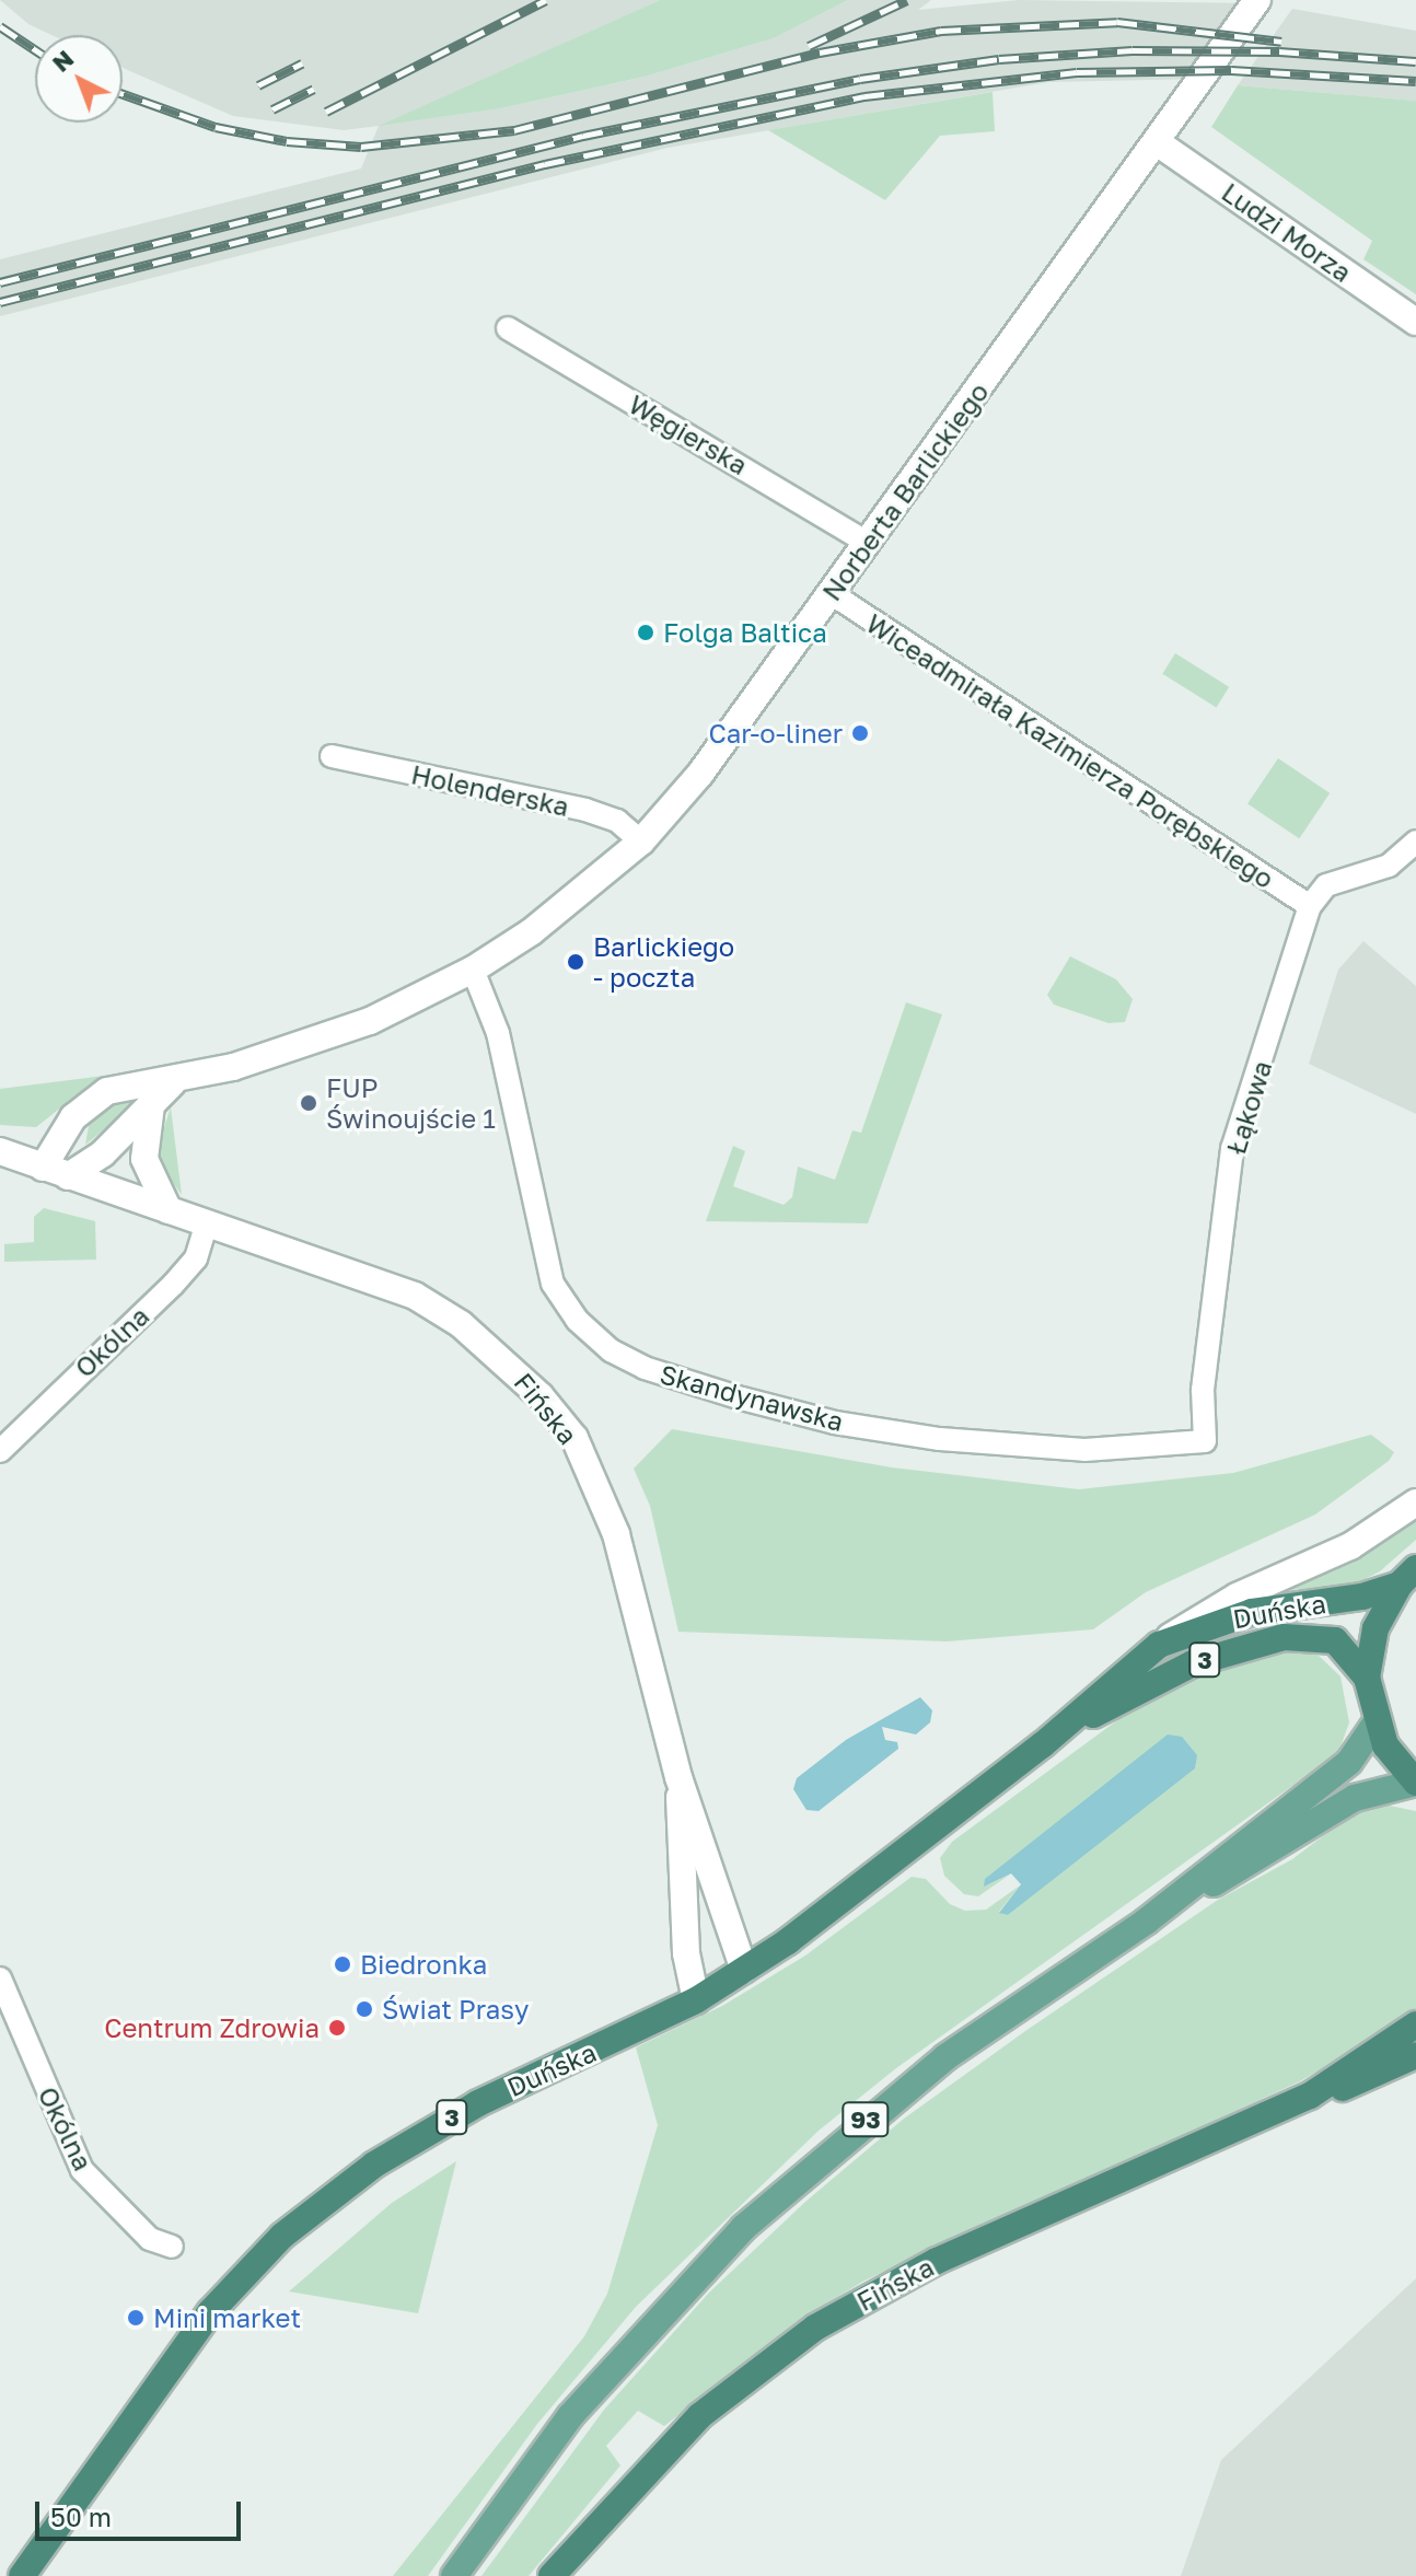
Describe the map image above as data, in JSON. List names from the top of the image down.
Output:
{
  "streets": {
    "highway": ["Fińska", "Duńska", "3"],
    "main road": ["93"],
    "street": [
      "Ludzi Morza",
      "Węgierska",
      "Norberta Barlickiego",
      "Wiceadmirała Kazimierza Porębskiego",
      "Holenderska",
      "Łąkowa",
      "Okólna",
      "Skandynawska"
    ]
  },
  "crossings": [
    ["Ludzi Morza", "Norberta Barlickiego"],
    ["Węgierska", "Norberta Barlickiego"],
    ["Norberta Barlickiego", "Wiceadmirała Kazimierza Porębskiego"],
    ["Norberta Barlickiego", "Holenderska"],
    ["Norberta Barlickiego", "Skandynawska"],
    ["Wiceadmirała Kazimierza Porębskiego", "Łąkowa"],
    ["Łąkowa", "Skandynawska"],
    ["Okólna", "Fińska"],
    ["Fińska", "Duńska"],
    ["Duńska", "3"],
    ["3", "93"]
  ],
  "places": [
    "Folga Baltica",
    "Car-o-liner",
    "Barlickiego - poczta",
    "FUP Świnoujście 1",
    "Biedronka",
    "Świat Prasy",
    "Centrum Zdrowia",
    "Mini market"
  ],
  "scale_bar": "50 m",
  "north": "top left"
}
